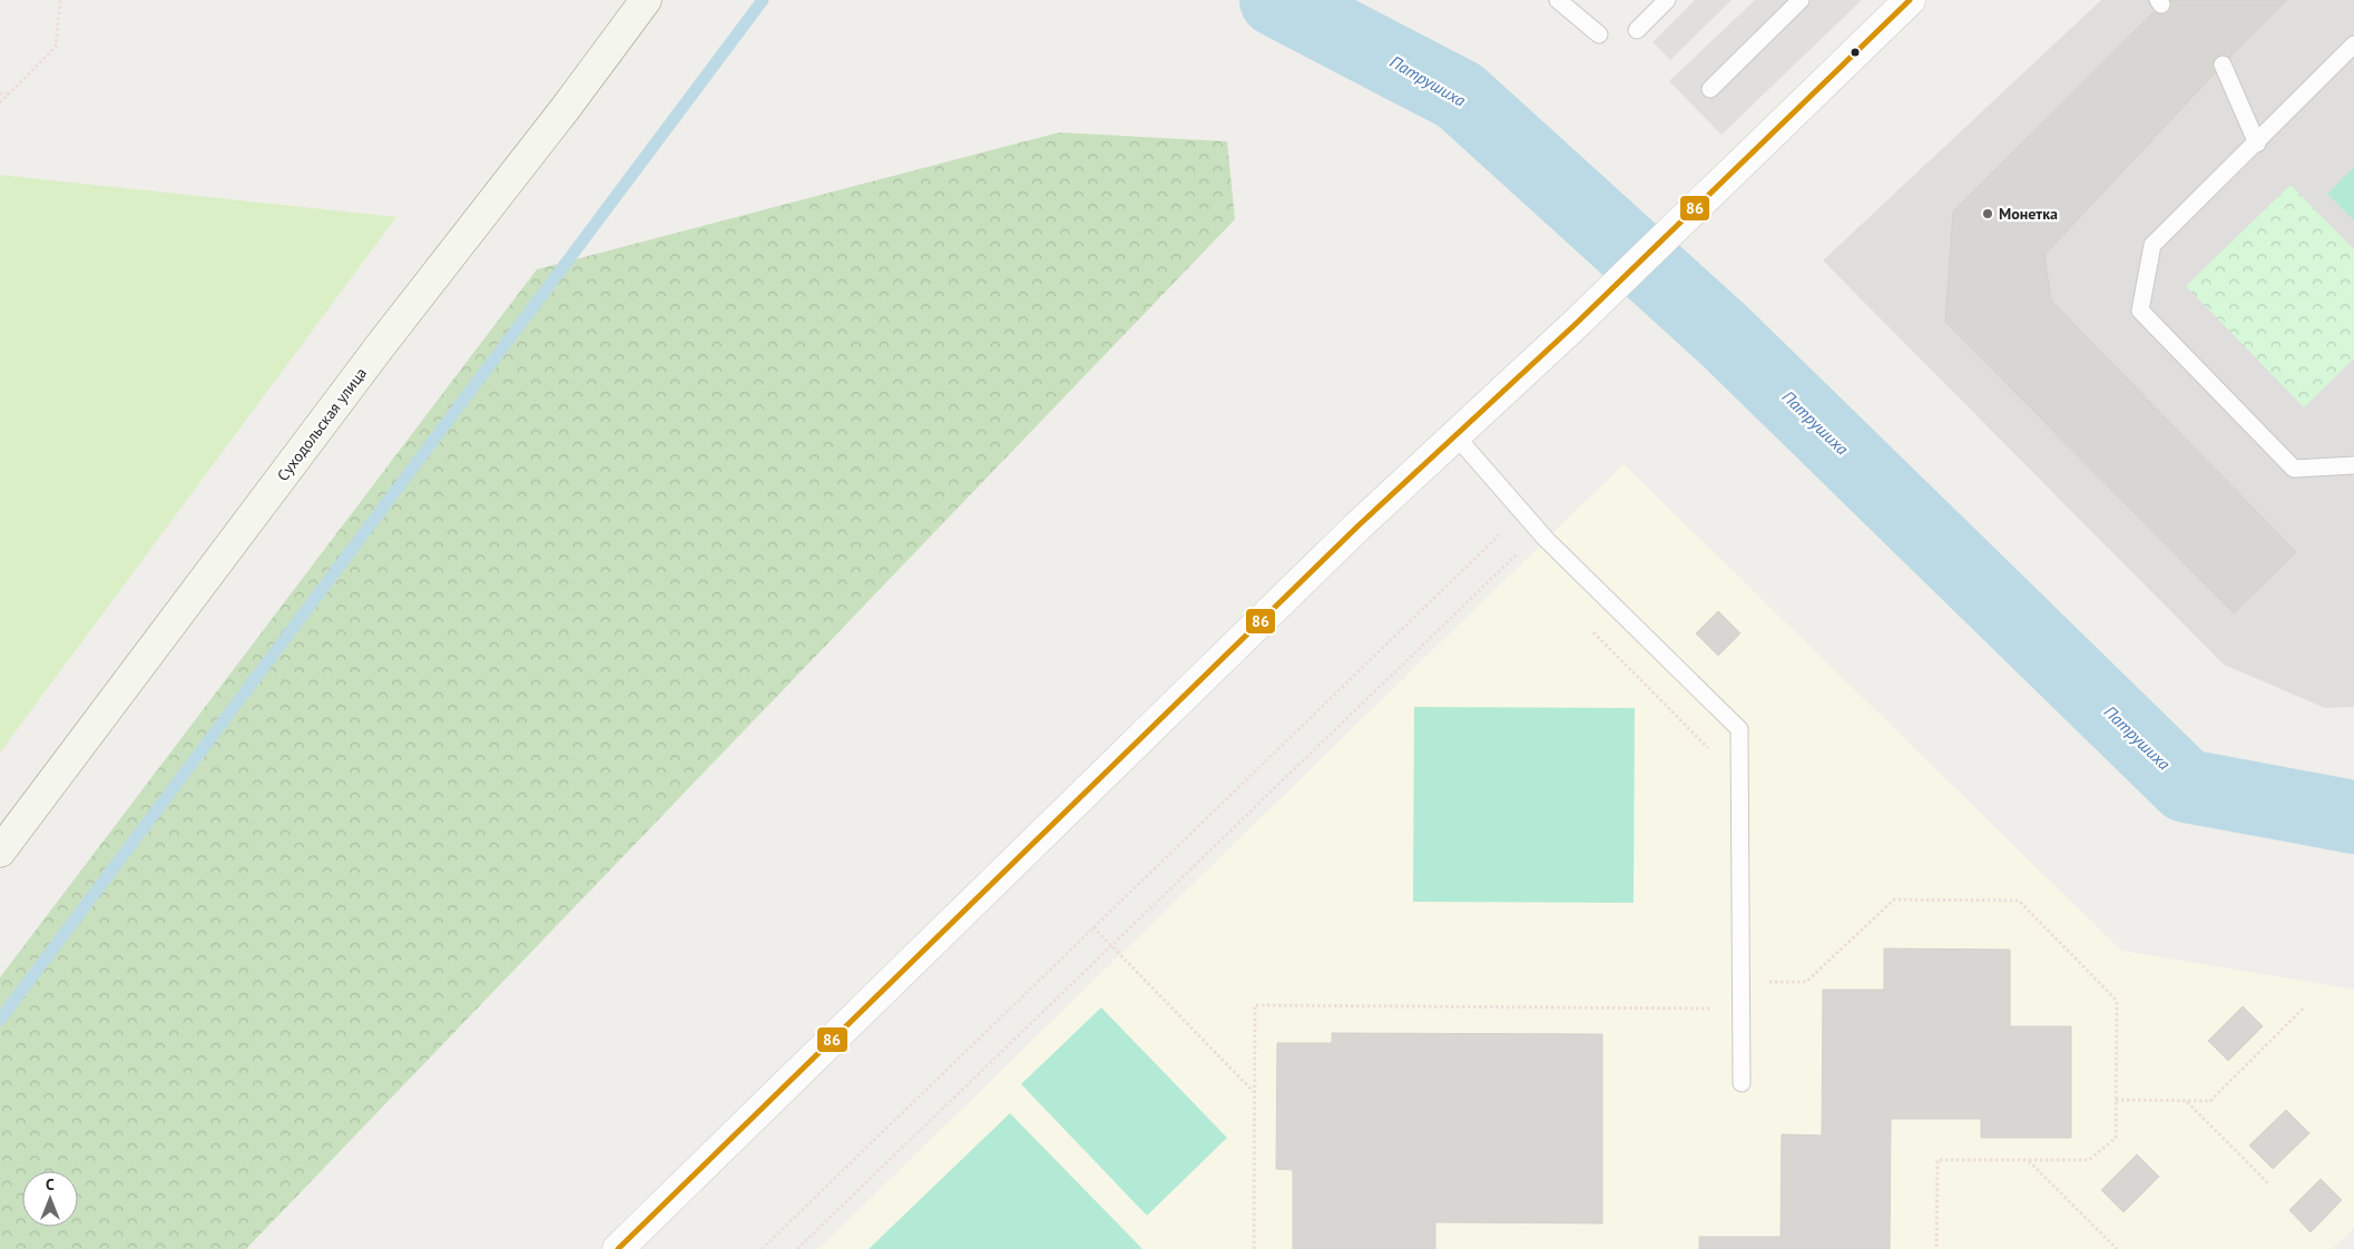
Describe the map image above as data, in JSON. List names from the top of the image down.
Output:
{
  "streets": {
    "main road": ["Суходольская улица"]
  },
  "water": ["Патрушиха"],
  "places": ["Монетка"],
  "lines": ["transit line 86"],
  "north": "top"
}
